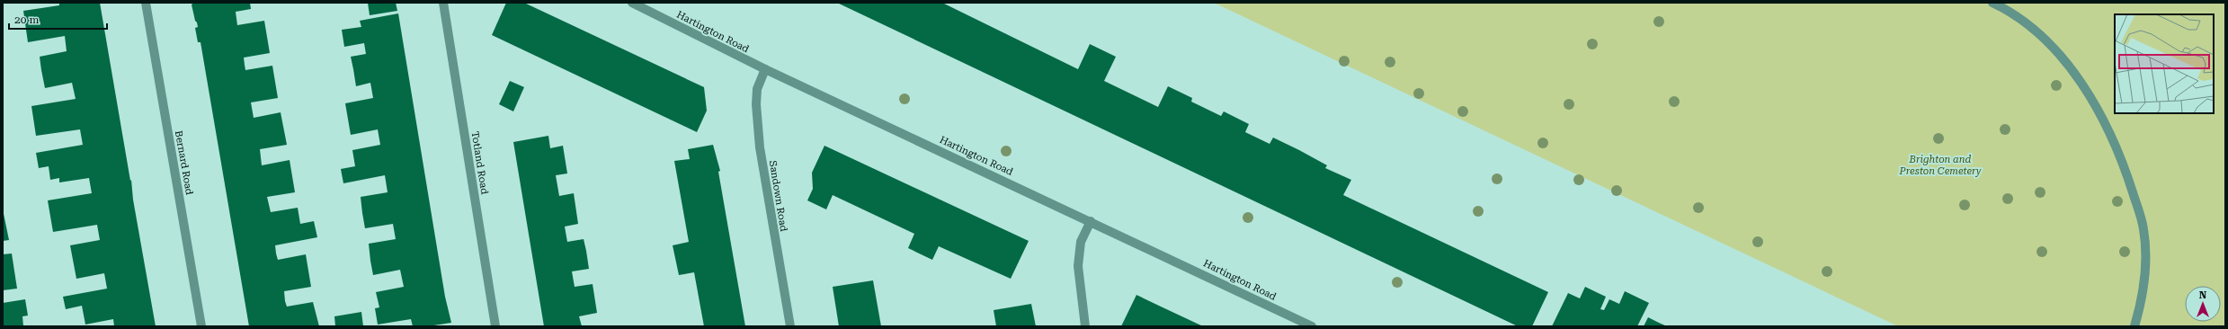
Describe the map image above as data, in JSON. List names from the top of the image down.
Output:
{
  "streets": {
    "street": [
      "Hartington Road",
      "Bernard Road",
      "Totland Road",
      "Sandown Road"
    ]
  },
  "crossings": [
    ["Hartington Road", "Sandown Road"]
  ],
  "parks": ["Brighton and Preston Cemetery"],
  "scale_bar": "20 m",
  "north": "top"
}
